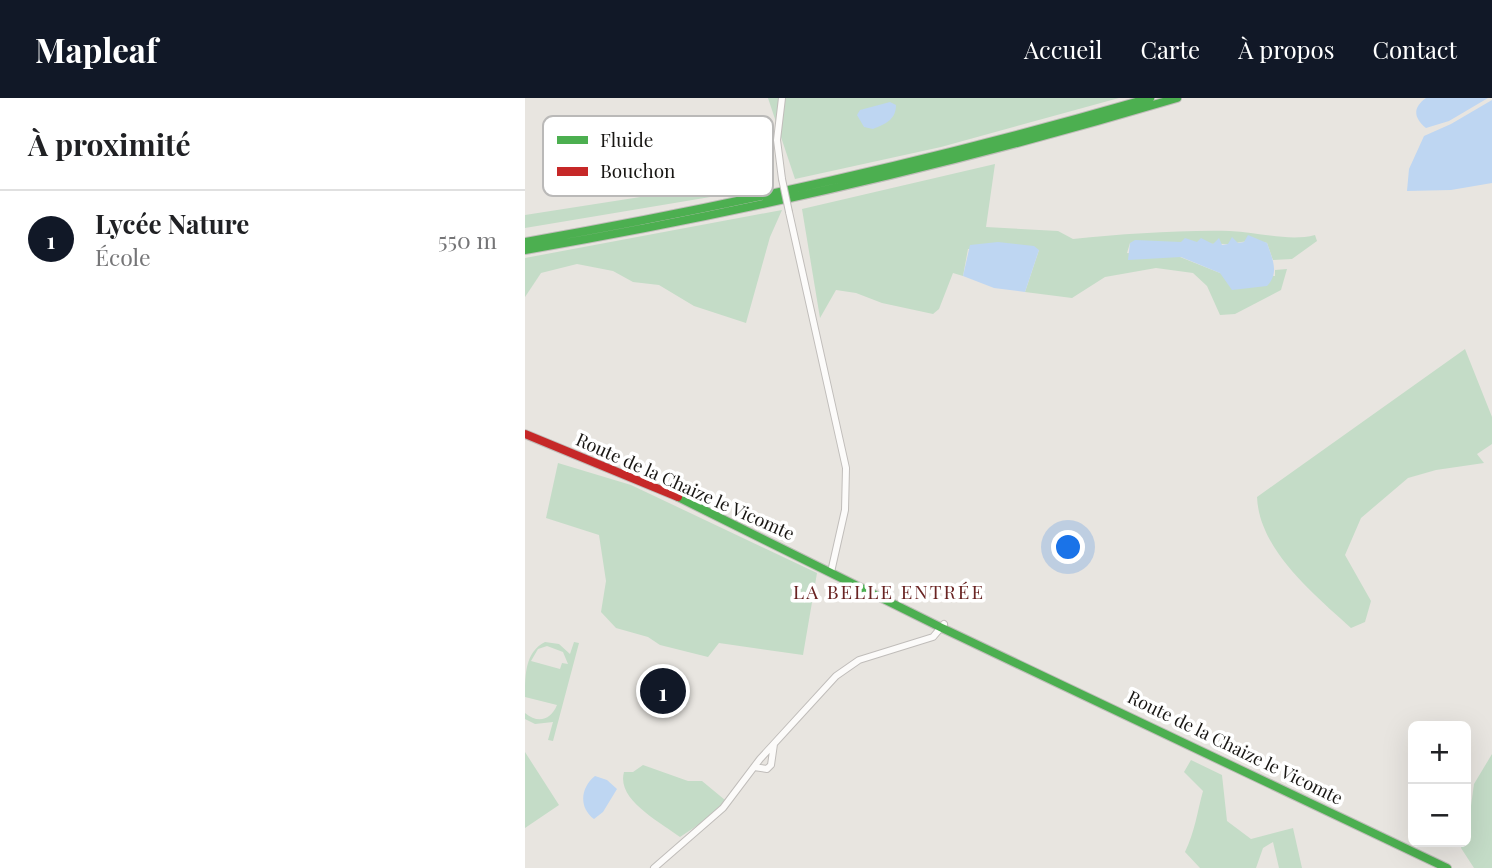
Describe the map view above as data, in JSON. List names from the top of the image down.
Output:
{
  "streets": {
    "main road": ["Route de la Chaize le Vicomte"]
  },
  "districts": ["LA BELLE ENTRÉE"],
  "legend": ["Fluide", "Bouchon"],
  "page": {
    "header": "Mapleaf",
    "nav": [
      "Accueil",
      "Carte",
      "À propos",
      "Contact"
    ],
    "heading": "À proximité",
    "list": [
      {
        "mark": "1",
        "name": "Lycée Nature",
        "note": "École",
        "value": "550 m"
      }
    ],
    "pins": "1",
    "map_buttons": ["+", "−"]
  }
}
